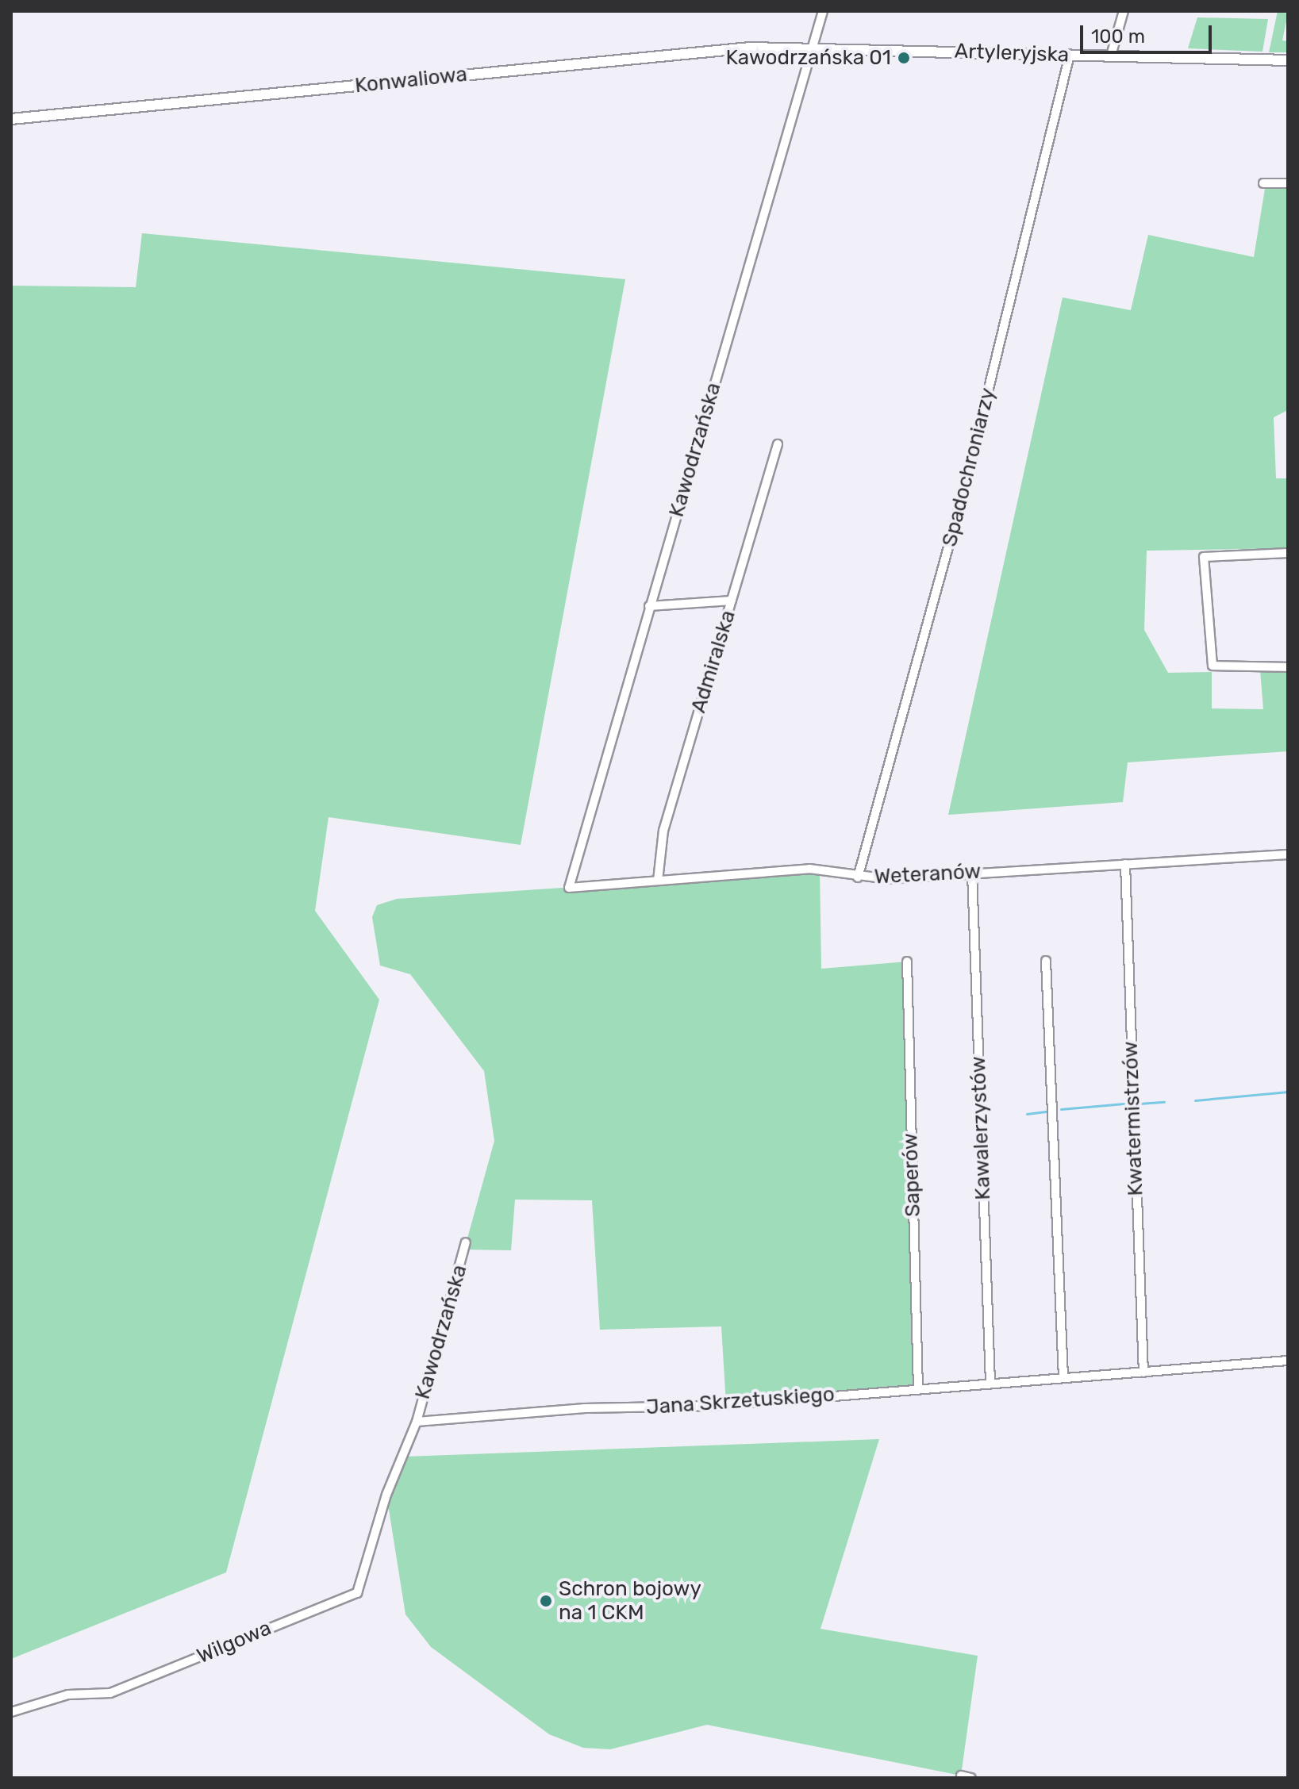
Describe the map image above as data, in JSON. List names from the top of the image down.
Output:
{
  "streets": {
    "street": [
      "Artyleryjska",
      "Konwaliowa",
      "Kawodrzańska",
      "Spadochroniarzy",
      "Admiralska",
      "Weteranów",
      "Kwatermistrzów",
      "Kawalerzystów",
      "Saperów",
      "Jana Skrzetuskiego",
      "Wilgowa"
    ]
  },
  "crossings": [
    ["Artyleryjska", "Konwaliowa"],
    ["Artyleryjska", "Kawodrzańska"],
    ["Artyleryjska", "Spadochroniarzy"],
    ["Konwaliowa", "Kawodrzańska"],
    ["Kawodrzańska", "Weteranów"],
    ["Kawodrzańska", "Jana Skrzetuskiego"],
    ["Kawodrzańska", "Wilgowa"],
    ["Spadochroniarzy", "Weteranów"],
    ["Admiralska", "Weteranów"],
    ["Weteranów", "Kwatermistrzów"],
    ["Weteranów", "Kawalerzystów"],
    ["Kwatermistrzów", "Jana Skrzetuskiego"],
    ["Kawalerzystów", "Jana Skrzetuskiego"],
    ["Saperów", "Jana Skrzetuskiego"]
  ],
  "places": ["Kawodrzańska 01", "Schron bojowy na 1 CKM"],
  "scale_bar": "100 m"
}
